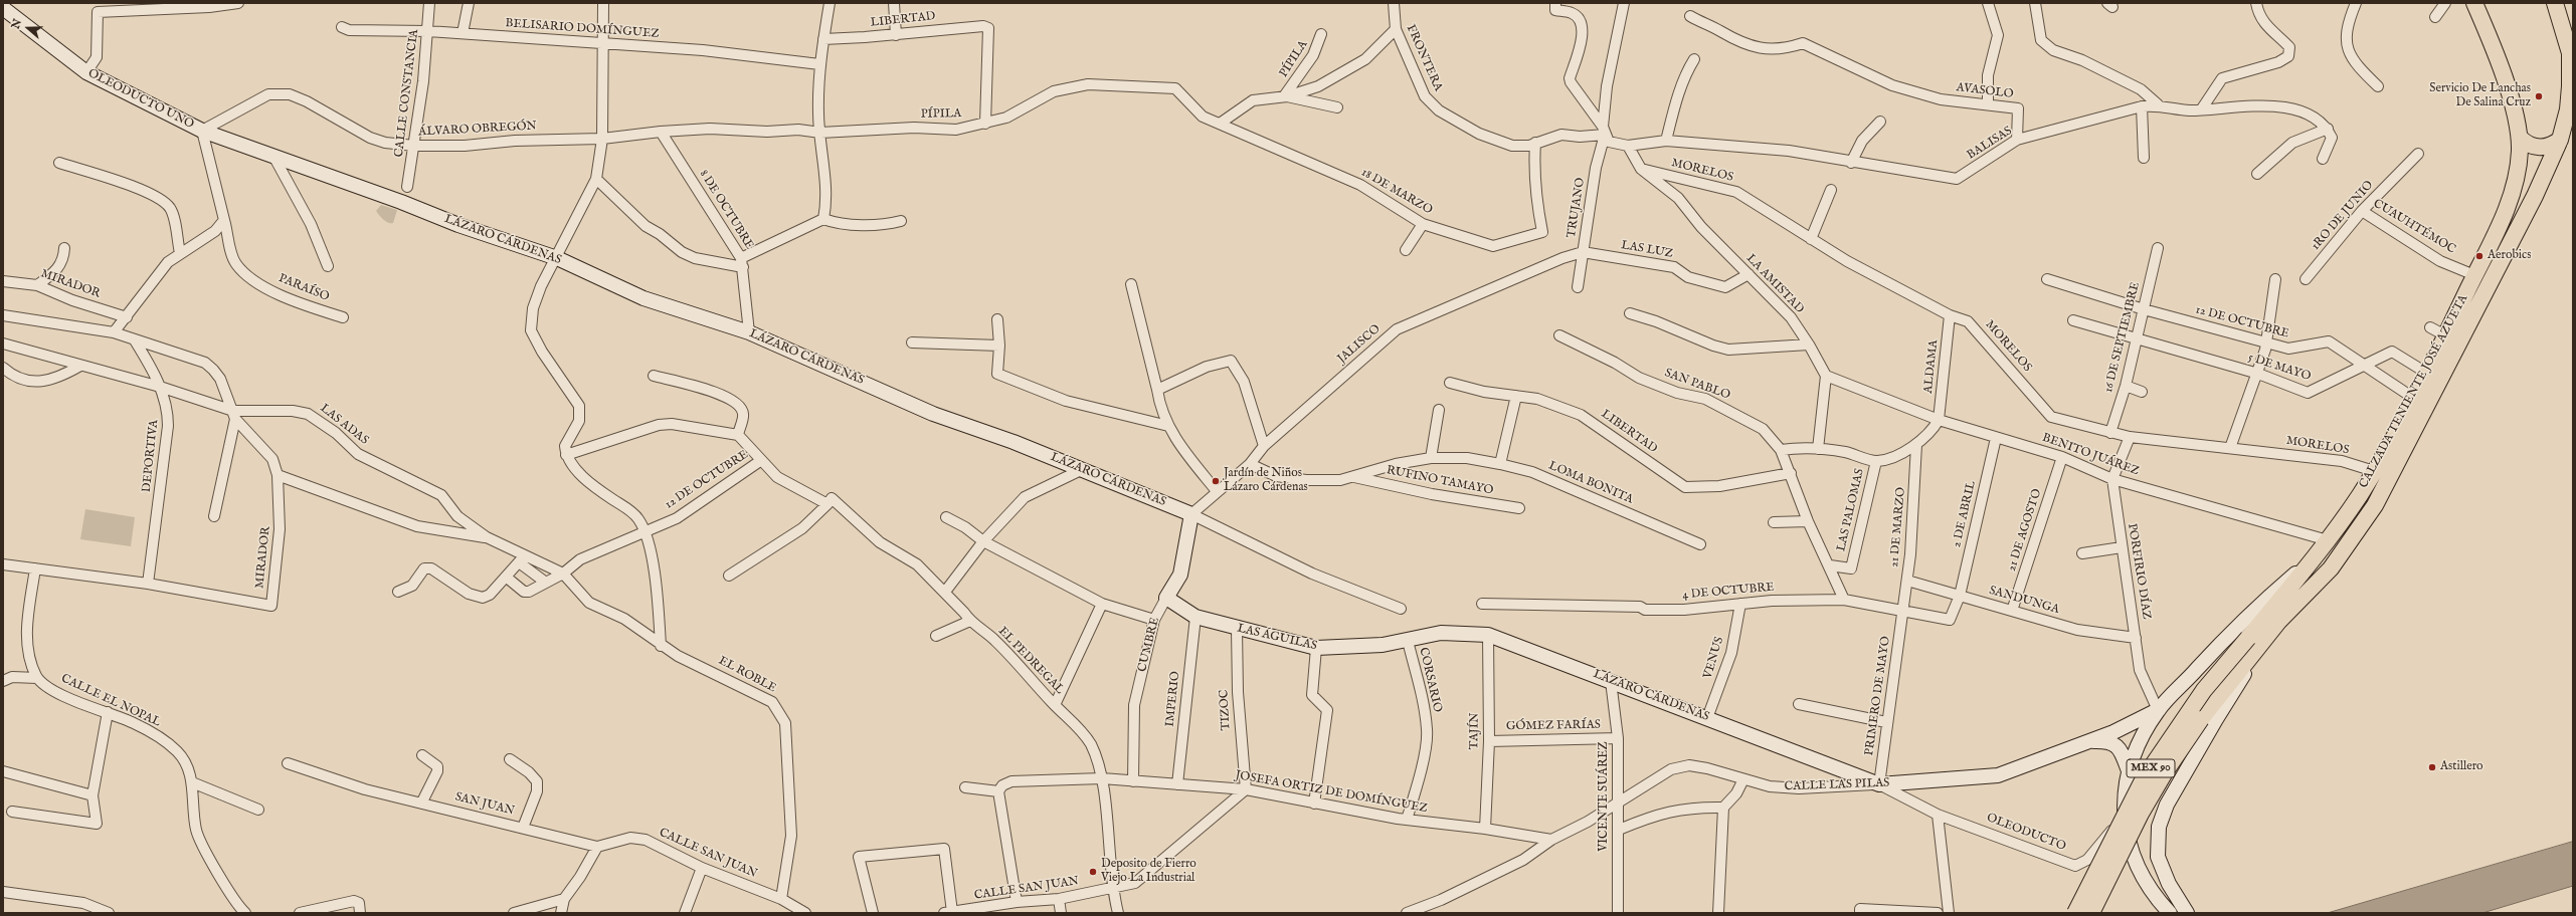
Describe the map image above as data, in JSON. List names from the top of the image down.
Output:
{
  "streets": {
    "main road": ["CALZADA TENIENTE JOSÉ AZUETA", "MEX 90"],
    "street": [
      "LIBERTAD",
      "BELISARIO DOMÍNGUEZ",
      "FRONTERA",
      "PÍPILA",
      "AVASOLO",
      "CALLE CONSTANCIA",
      "OLEODUCTO UNO",
      "ÁLVARO OBREGÓN",
      "BALISAS",
      "MORELOS",
      "18 DE MARZO",
      "TRUJANO",
      "8 DE OCTUBRE",
      "1RO DE JUNIO",
      "CUAUHTÉMOC",
      "LÁZARO CÁRDENAS",
      "LAS LUZ",
      "MIRADOR",
      "LA AMISTAD",
      "PARAÍSO",
      "12 DE OCTUBRE",
      "16 DE SEPTIEMBRE",
      "JALISCO",
      "ALDAMA",
      "5 DE MAYO",
      "SAN PABLO",
      "LAS ADAS",
      "BENITO JUÁREZ",
      "DEPORTIVA",
      "RUFINO TAMAYO",
      "LOMA BONITA",
      "LAS PALOMAS",
      "2 DE ABRIL",
      "21 DE MARZO",
      "21 DE AGOSTO",
      "PORFIRIO DÍAZ",
      "4 DE OCTUBRE",
      "SANDUNGA",
      "LAS ÁGUILAS",
      "CUMBRE",
      "VENUS",
      "EL PEDREGAL",
      "EL ROBLE",
      "CORSARIO",
      "PRIMERO DE MAYO",
      "IMPERIO",
      "CALLE EL NOPAL",
      "TIZOC",
      "GÓMEZ FARÍAS",
      "TAJÍN",
      "CALLE LAS PILAS",
      "JOSEFA ORTIZ DE DOMÍNGUEZ",
      "VICENTE SUÁREZ",
      "SAN JUAN",
      "OLEODUCTO",
      "CALLE SAN JUAN"
    ]
  },
  "crossings": [
    ["LIBERTAD", "PÍPILA"],
    ["LIBERTAD", "SAN PABLO"],
    ["BELISARIO DOMÍNGUEZ", "CALLE CONSTANCIA"],
    ["FRONTERA", "18 DE MARZO"],
    ["FRONTERA", "TRUJANO"],
    ["PÍPILA", "ÁLVARO OBREGÓN"],
    ["PÍPILA", "18 DE MARZO"],
    ["AVASOLO", "BALISAS"],
    ["CALLE CONSTANCIA", "ÁLVARO OBREGÓN"],
    ["OLEODUCTO UNO", "ÁLVARO OBREGÓN"],
    ["OLEODUCTO UNO", "LÁZARO CÁRDENAS"],
    ["ÁLVARO OBREGÓN", "8 DE OCTUBRE"],
    ["ÁLVARO OBREGÓN", "LÁZARO CÁRDENAS"],
    ["MORELOS", "LA AMISTAD"],
    ["MORELOS", "16 DE SEPTIEMBRE"],
    ["MORELOS", "ALDAMA"],
    ["MORELOS", "CALZADA TENIENTE JOSÉ AZUETA"],
    ["MORELOS", "PORFIRIO DÍAZ"],
    ["TRUJANO", "LAS LUZ"],
    ["TRUJANO", "JALISCO"],
    ["8 DE OCTUBRE", "LÁZARO CÁRDENAS"],
    ["1RO DE JUNIO", "CUAUHTÉMOC"],
    ["CUAUHTÉMOC", "CALZADA TENIENTE JOSÉ AZUETA"],
    ["LÁZARO CÁRDENAS", "JALISCO"],
    ["LÁZARO CÁRDENAS", "LAS ÁGUILAS"],
    ["LÁZARO CÁRDENAS", "CUMBRE"],
    ["LÁZARO CÁRDENAS", "VENUS"],
    ["LÁZARO CÁRDENAS", "CORSARIO"],
    ["LÁZARO CÁRDENAS", "PRIMERO DE MAYO"],
    ["LÁZARO CÁRDENAS", "TAJÍN"],
    ["LÁZARO CÁRDENAS", "CALLE LAS PILAS"],
    ["LÁZARO CÁRDENAS", "VICENTE SUÁREZ"],
    ["LÁZARO CÁRDENAS", "OLEODUCTO"],
    ["LAS LUZ", "LA AMISTAD"],
    ["LAS LUZ", "JALISCO"],
    ["MIRADOR", "LAS ADAS"],
    ["MIRADOR", "DEPORTIVA"],
    ["LA AMISTAD", "BENITO JUÁREZ"],
    ["12 DE OCTUBRE", "16 DE SEPTIEMBRE"],
    ["12 DE OCTUBRE", "5 DE MAYO"],
    ["12 DE OCTUBRE", "CALZADA TENIENTE JOSÉ AZUETA"],
    ["12 DE OCTUBRE", "LAS ADAS"],
    ["12 DE OCTUBRE", "EL PEDREGAL"],
    ["12 DE OCTUBRE", "EL ROBLE"],
    ["16 DE SEPTIEMBRE", "5 DE MAYO"],
    ["JALISCO", "CUMBRE"],
    ["ALDAMA", "BENITO JUÁREZ"],
    ["5 DE MAYO", "CALZADA TENIENTE JOSÉ AZUETA"],
    ["SAN PABLO", "LAS PALOMAS"],
    ["SAN PABLO", "4 DE OCTUBRE"],
    ["CALZADA TENIENTE JOSÉ AZUETA", "BENITO JUÁREZ"],
    ["CALZADA TENIENTE JOSÉ AZUETA", "PORFIRIO DÍAZ"],
    ["CALZADA TENIENTE JOSÉ AZUETA", "MEX 90"],
    ["CALZADA TENIENTE JOSÉ AZUETA", "CALLE LAS PILAS"],
    ["CALZADA TENIENTE JOSÉ AZUETA", "OLEODUCTO"],
    ["LAS ADAS", "DEPORTIVA"],
    ["LAS ADAS", "EL ROBLE"],
    ["BENITO JUÁREZ", "2 DE ABRIL"],
    ["BENITO JUÁREZ", "21 DE AGOSTO"],
    ["BENITO JUÁREZ", "PORFIRIO DÍAZ"],
    ["RUFINO TAMAYO", "LOMA BONITA"],
    ["2 DE ABRIL", "4 DE OCTUBRE"],
    ["2 DE ABRIL", "SANDUNGA"],
    ["21 DE MARZO", "4 DE OCTUBRE"],
    ["21 DE MARZO", "SANDUNGA"],
    ["21 DE MARZO", "PRIMERO DE MAYO"],
    ["21 DE AGOSTO", "SANDUNGA"],
    ["PORFIRIO DÍAZ", "SANDUNGA"],
    ["PORFIRIO DÍAZ", "CALLE LAS PILAS"],
    ["4 DE OCTUBRE", "SANDUNGA"],
    ["4 DE OCTUBRE", "VENUS"],
    ["4 DE OCTUBRE", "PRIMERO DE MAYO"],
    ["LAS ÁGUILAS", "CUMBRE"],
    ["LAS ÁGUILAS", "CORSARIO"],
    ["LAS ÁGUILAS", "IMPERIO"],
    ["LAS ÁGUILAS", "TIZOC"],
    ["CUMBRE", "JOSEFA ORTIZ DE DOMÍNGUEZ"],
    ["EL PEDREGAL", "JOSEFA ORTIZ DE DOMÍNGUEZ"],
    ["EL PEDREGAL", "CALLE SAN JUAN"],
    ["EL ROBLE", "CALLE SAN JUAN"],
    ["CORSARIO", "JOSEFA ORTIZ DE DOMÍNGUEZ"],
    ["PRIMERO DE MAYO", "CALLE LAS PILAS"],
    ["PRIMERO DE MAYO", "OLEODUCTO"],
    ["IMPERIO", "JOSEFA ORTIZ DE DOMÍNGUEZ"],
    ["TIZOC", "JOSEFA ORTIZ DE DOMÍNGUEZ"],
    ["TIZOC", "CALLE SAN JUAN"],
    ["GÓMEZ FARÍAS", "TAJÍN"],
    ["GÓMEZ FARÍAS", "VICENTE SUÁREZ"],
    ["TAJÍN", "JOSEFA ORTIZ DE DOMÍNGUEZ"],
    ["CALLE LAS PILAS", "JOSEFA ORTIZ DE DOMÍNGUEZ"],
    ["CALLE LAS PILAS", "VICENTE SUÁREZ"],
    ["CALLE LAS PILAS", "OLEODUCTO"],
    ["JOSEFA ORTIZ DE DOMÍNGUEZ", "CALLE SAN JUAN"],
    ["SAN JUAN", "CALLE SAN JUAN"]
  ],
  "places": [
    "Servicio De Lanchas De Salina Cruz",
    "Aerobics",
    "Jardín de Niños Lázaro Cárdenas",
    "Astillero",
    "Deposito de Fierro Viejo La Industrial"
  ],
  "north": "left"
}
